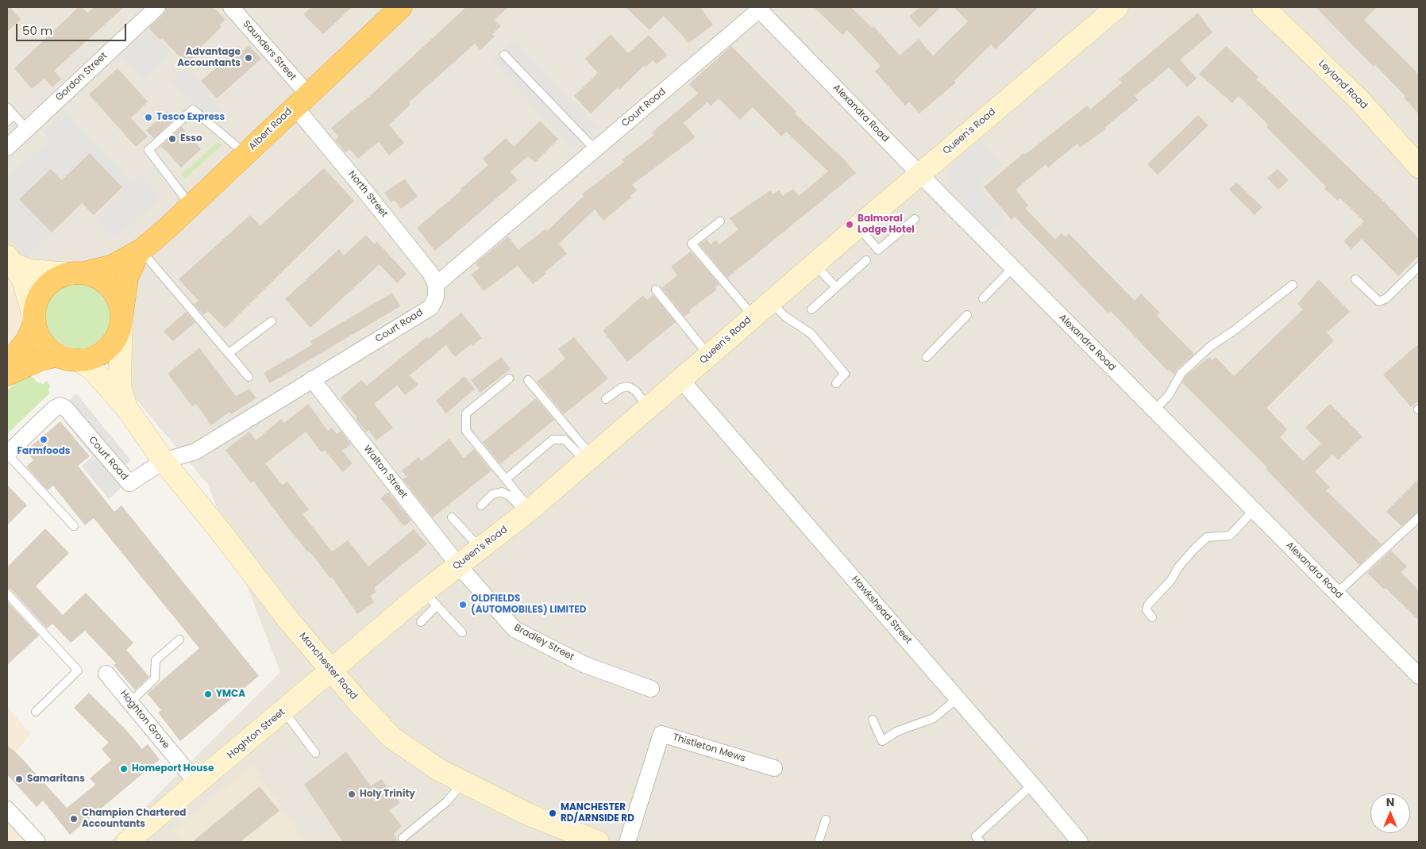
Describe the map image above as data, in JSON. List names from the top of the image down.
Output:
{
  "streets": {
    "highway": ["Albert Road"],
    "main road": [
      "Leyland Road",
      "Queen's Road",
      "Manchester Road",
      "Hoghton Street"
    ],
    "street": [
      "Saunders Street",
      "Gordon Street",
      "Court Road",
      "Alexandra Road",
      "North Street",
      "Walton Street",
      "Hawkshead Street",
      "Bradley Street",
      "Hoghton Grove",
      "Thistleton Mews"
    ]
  },
  "crossings": [
    ["Saunders Street", "Albert Road"],
    ["Saunders Street", "North Street"],
    ["Court Road", "Alexandra Road"],
    ["Court Road", "North Street"],
    ["Court Road", "Walton Street"],
    ["Court Road", "Manchester Road"],
    ["Alexandra Road", "Queen's Road"],
    ["Albert Road", "North Street"],
    ["Albert Road", "Manchester Road"],
    ["Queen's Road", "Walton Street"],
    ["Queen's Road", "Hawkshead Street"],
    ["Queen's Road", "Bradley Street"],
    ["Queen's Road", "Manchester Road"],
    ["Queen's Road", "Hoghton Street"],
    ["Walton Street", "Bradley Street"],
    ["Manchester Road", "Hoghton Street"],
    ["Hoghton Grove", "Hoghton Street"]
  ],
  "places": [
    "Advantage Accountants",
    "Tesco Express",
    "Esso",
    "Balmoral Lodge Hotel",
    "Farmfoods",
    "OLDFIELDS (AUTOMOBILES) LIMITED",
    "YMCA",
    "Homeport House",
    "Samaritans",
    "Holy Trinity",
    "MANCHESTER RD/ARNSIDE RD",
    "Champion Chartered Accountants"
  ],
  "scale_bar": "50 m",
  "north": "top"
}
